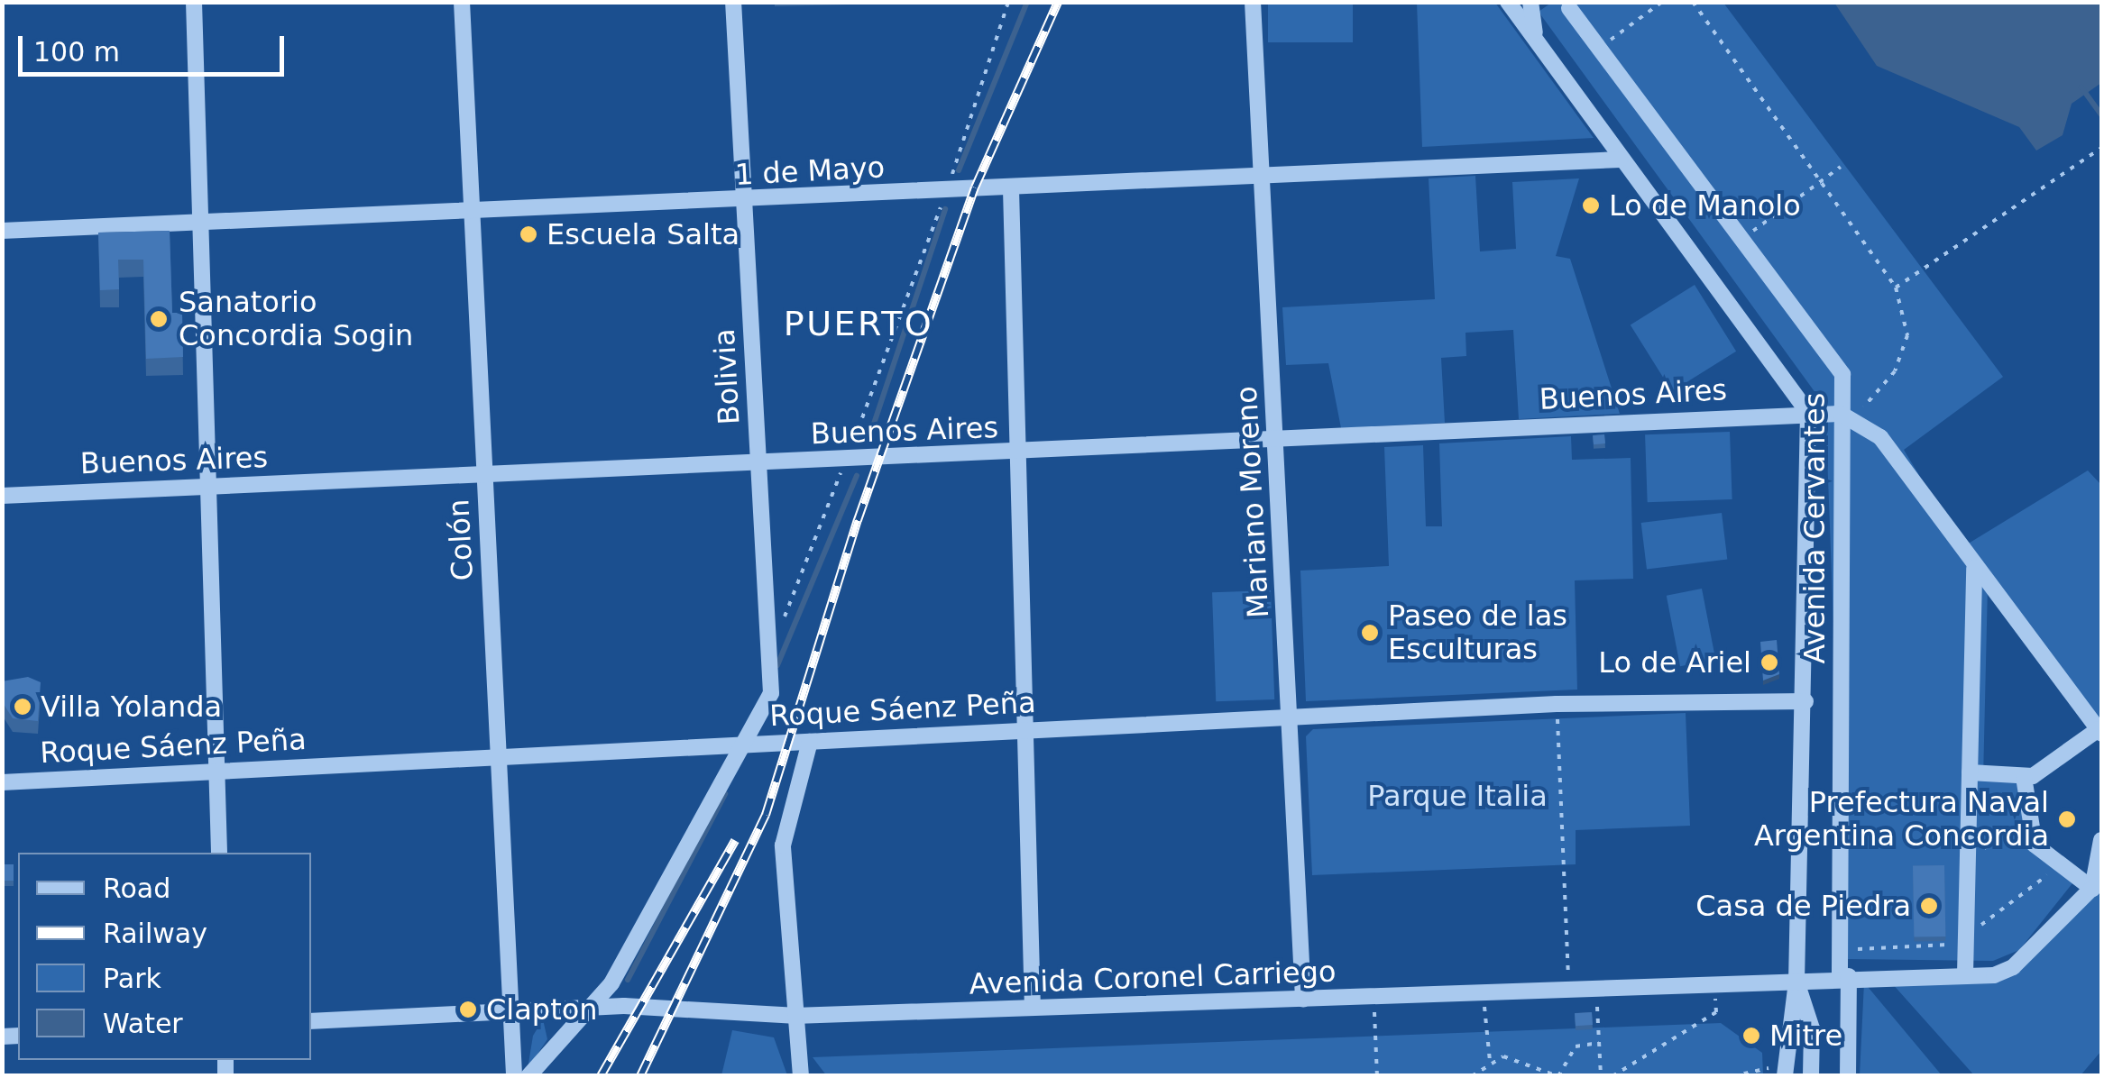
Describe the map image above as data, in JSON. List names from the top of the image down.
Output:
{
  "streets": {
    "street": [
      "1 de Mayo",
      "Bolivia",
      "Buenos Aires",
      "Mariano Moreno",
      "Avenida Cervantes",
      "Colón",
      "Roque Sáenz Peña",
      "Avenida Coronel Carriego"
    ]
  },
  "crossings": [
    ["1 de Mayo", "Bolivia"],
    ["1 de Mayo", "Mariano Moreno"],
    ["1 de Mayo", "Colón"],
    ["Bolivia", "Buenos Aires"],
    ["Bolivia", "Roque Sáenz Peña"],
    ["Bolivia", "Avenida Coronel Carriego"],
    ["Buenos Aires", "Mariano Moreno"],
    ["Buenos Aires", "Avenida Cervantes"],
    ["Buenos Aires", "Colón"],
    ["Mariano Moreno", "Roque Sáenz Peña"],
    ["Mariano Moreno", "Avenida Coronel Carriego"],
    ["Avenida Cervantes", "Avenida Coronel Carriego"],
    ["Colón", "Roque Sáenz Peña"],
    ["Colón", "Avenida Coronel Carriego"]
  ],
  "districts": ["PUERTO"],
  "parks": ["Parque Italia"],
  "places": [
    "Lo de Manolo",
    "Escuela Salta",
    "Sanatorio Concordia Sogin",
    "Paseo de las Esculturas",
    "Lo de Ariel",
    "Villa Yolanda",
    "Prefectura Naval Argentina Concordia",
    "Casa de Piedra",
    "Clapton",
    "Mitre"
  ],
  "legend": [
    "Road",
    "Railway",
    "Park",
    "Water"
  ],
  "scale_bar": "100 m"
}
